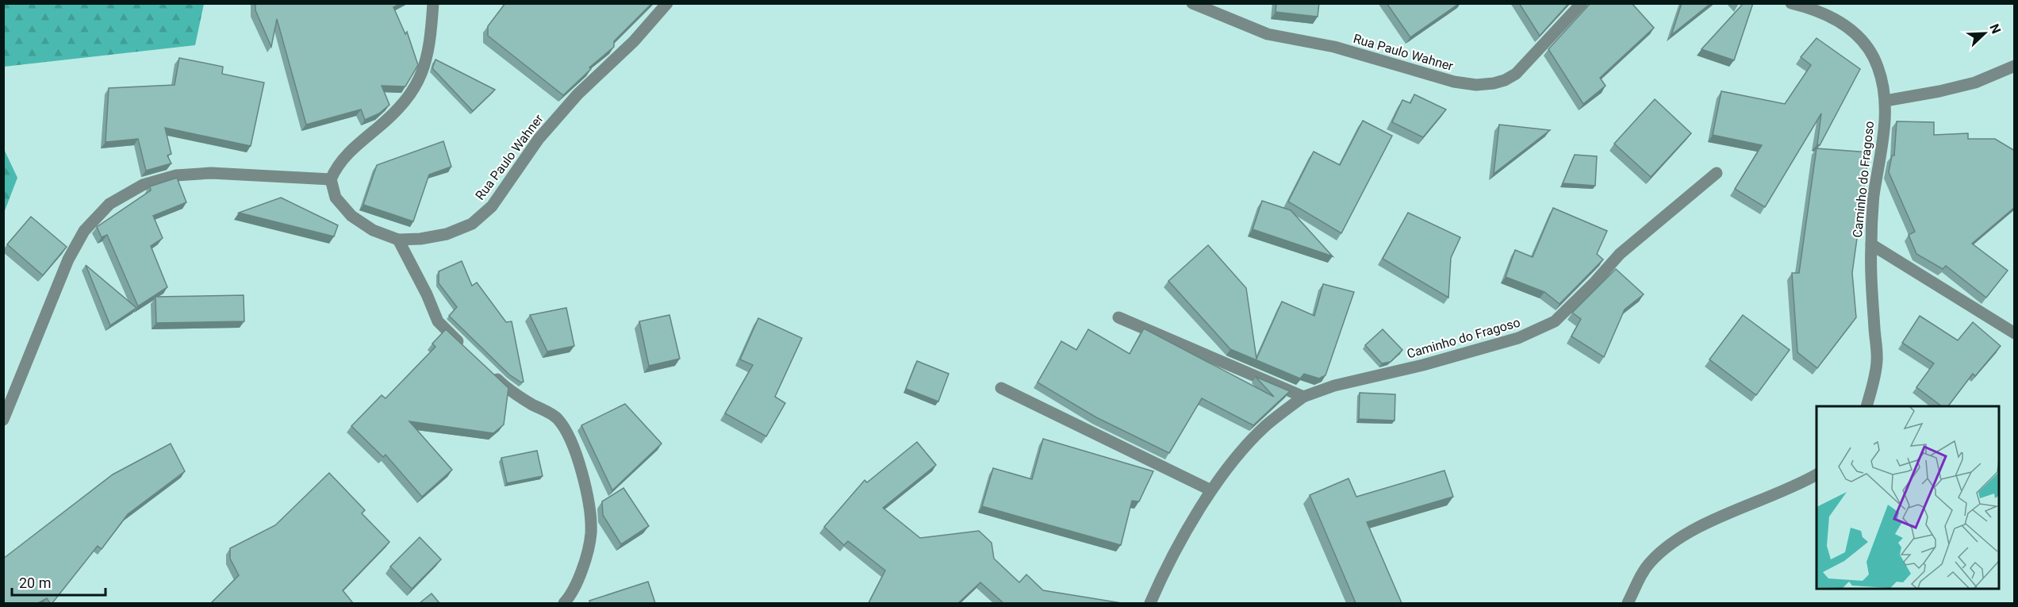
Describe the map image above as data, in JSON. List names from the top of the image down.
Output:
{
  "streets": {
    "street": ["Rua Paulo Wahner", "Caminho do Fragoso"]
  },
  "scale_bar": "20 m",
  "north": "top right"
}
